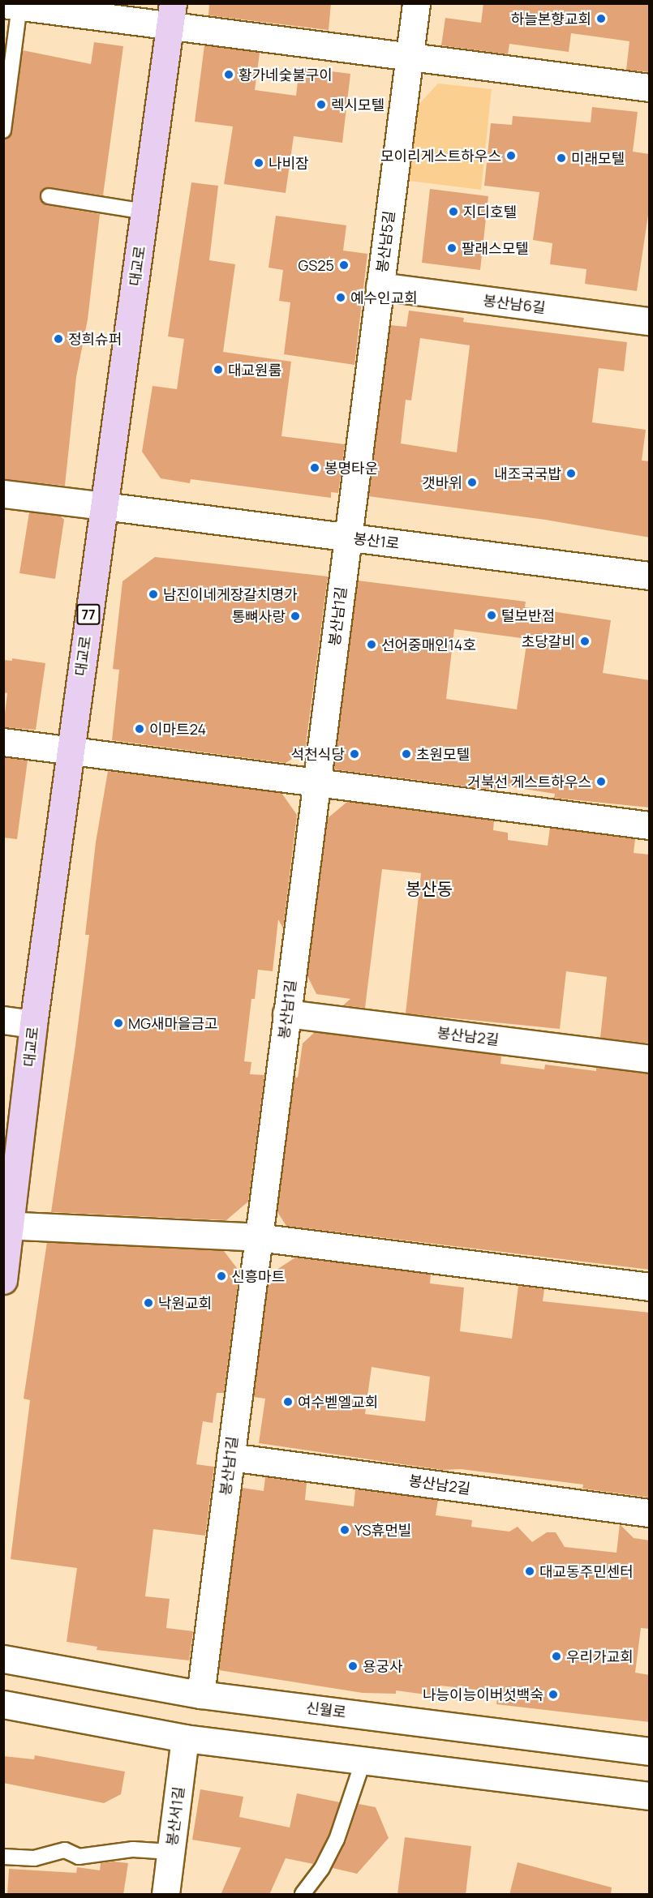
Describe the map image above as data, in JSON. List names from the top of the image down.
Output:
{
  "streets": {
    "main road": ["대교로", "77"],
    "street": [
      "봉산남5길",
      "봉산남6길",
      "봉산1로",
      "봉산남1길",
      "봉산남2길",
      "신월로",
      "봉산서1길"
    ]
  },
  "crossings": [
    ["봉산남5길", "봉산남6길"],
    ["봉산남5길", "봉산1로"],
    ["봉산남5길", "봉산남1길"],
    ["대교로", "봉산1로"],
    ["봉산1로", "봉산남1길"],
    ["봉산남1길", "봉산남2길"],
    ["봉산남1길", "신월로"]
  ],
  "districts": ["봉산동"],
  "places": [
    "하늘본향교회",
    "황가네숯불구이",
    "렉시모텔",
    "모이리게스트하우스",
    "미래모텔",
    "나비잠",
    "지디호텔",
    "팔래스모텔",
    "GS25",
    "예수인교회",
    "정희슈퍼",
    "대교원룸",
    "봉명타운",
    "내조국국밥",
    "갯바위",
    "남진이네게장갈치명가",
    "털보반점",
    "통뼈사랑",
    "초당갈비",
    "선어중매인14호",
    "이마트24",
    "석천식당",
    "초원모텔",
    "거북선 게스트하우스",
    "MG새마을금고",
    "신흥마트",
    "낙원교회",
    "여수벧엘교회",
    "YS휴먼빌",
    "대교동주민센터",
    "우리가교회",
    "용궁사",
    "나능이능이버섯백숙"
  ]
}
